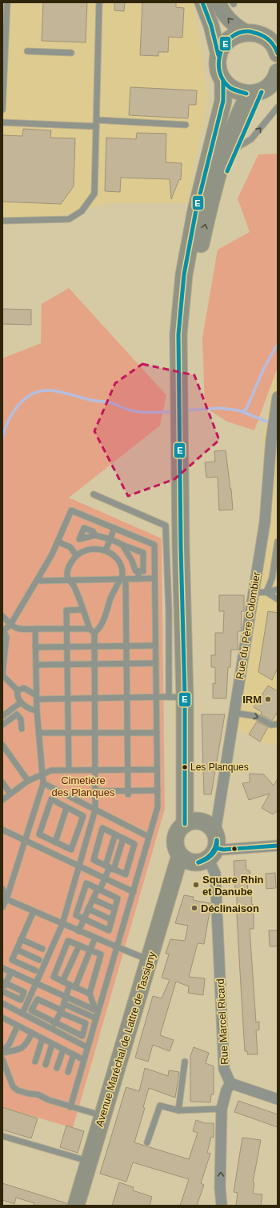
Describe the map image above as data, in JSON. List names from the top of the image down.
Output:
{
  "streets": {
    "main road": ["Avenue Maréchal de Lattre de Tassigny"],
    "street": ["Rue du Père Colombier", "Rue Marcel Ricard"]
  },
  "crossings": [
    ["Rue du Père Colombier", "Rue Marcel Ricard"],
    ["Rue du Père Colombier", "Avenue Maréchal de Lattre de Tassigny"],
    ["Rue Marcel Ricard", "Avenue Maréchal de Lattre de Tassigny"]
  ],
  "parks": ["Cimetière des Planques"],
  "places": [
    "IRM",
    "Les Planques",
    "Square Rhin et Danube",
    "Déclinaison"
  ],
  "lines": ["transit line E"]
}
